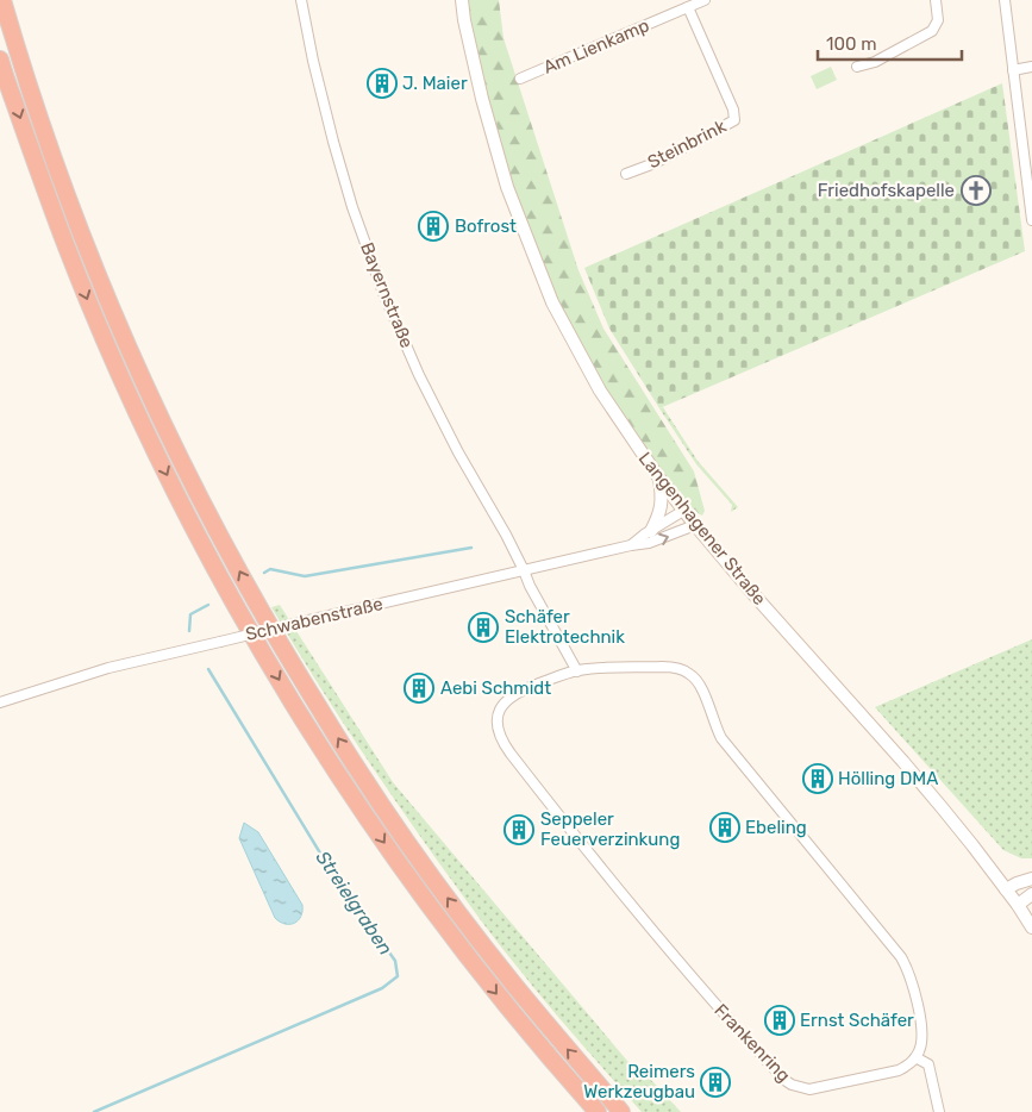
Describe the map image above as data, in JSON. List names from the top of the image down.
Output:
{
  "streets": {
    "main road": ["Langenhagener Straße"],
    "street": [
      "Am Lienkamp",
      "Steinbrink",
      "Bayernstraße",
      "Schwabenstraße",
      "Frankenring"
    ]
  },
  "crossings": [
    ["Am Lienkamp", "Steinbrink"],
    ["Bayernstraße", "Schwabenstraße"],
    ["Langenhagener Straße", "Schwabenstraße"]
  ],
  "water": ["Streielgraben"],
  "places": {
    "building": [
      "J. Maier",
      "Bofrost",
      "Schäfer Elektrotechnik",
      "Aebi Schmidt",
      "Hölling DMA",
      "Ebeling",
      "Seppeler Feuerverzinkung",
      "Ernst Schäfer",
      "Reimers Werkzeugbau"
    ],
    "church": ["Friedhofskapelle"]
  },
  "scale_bar": "100 m"
}
